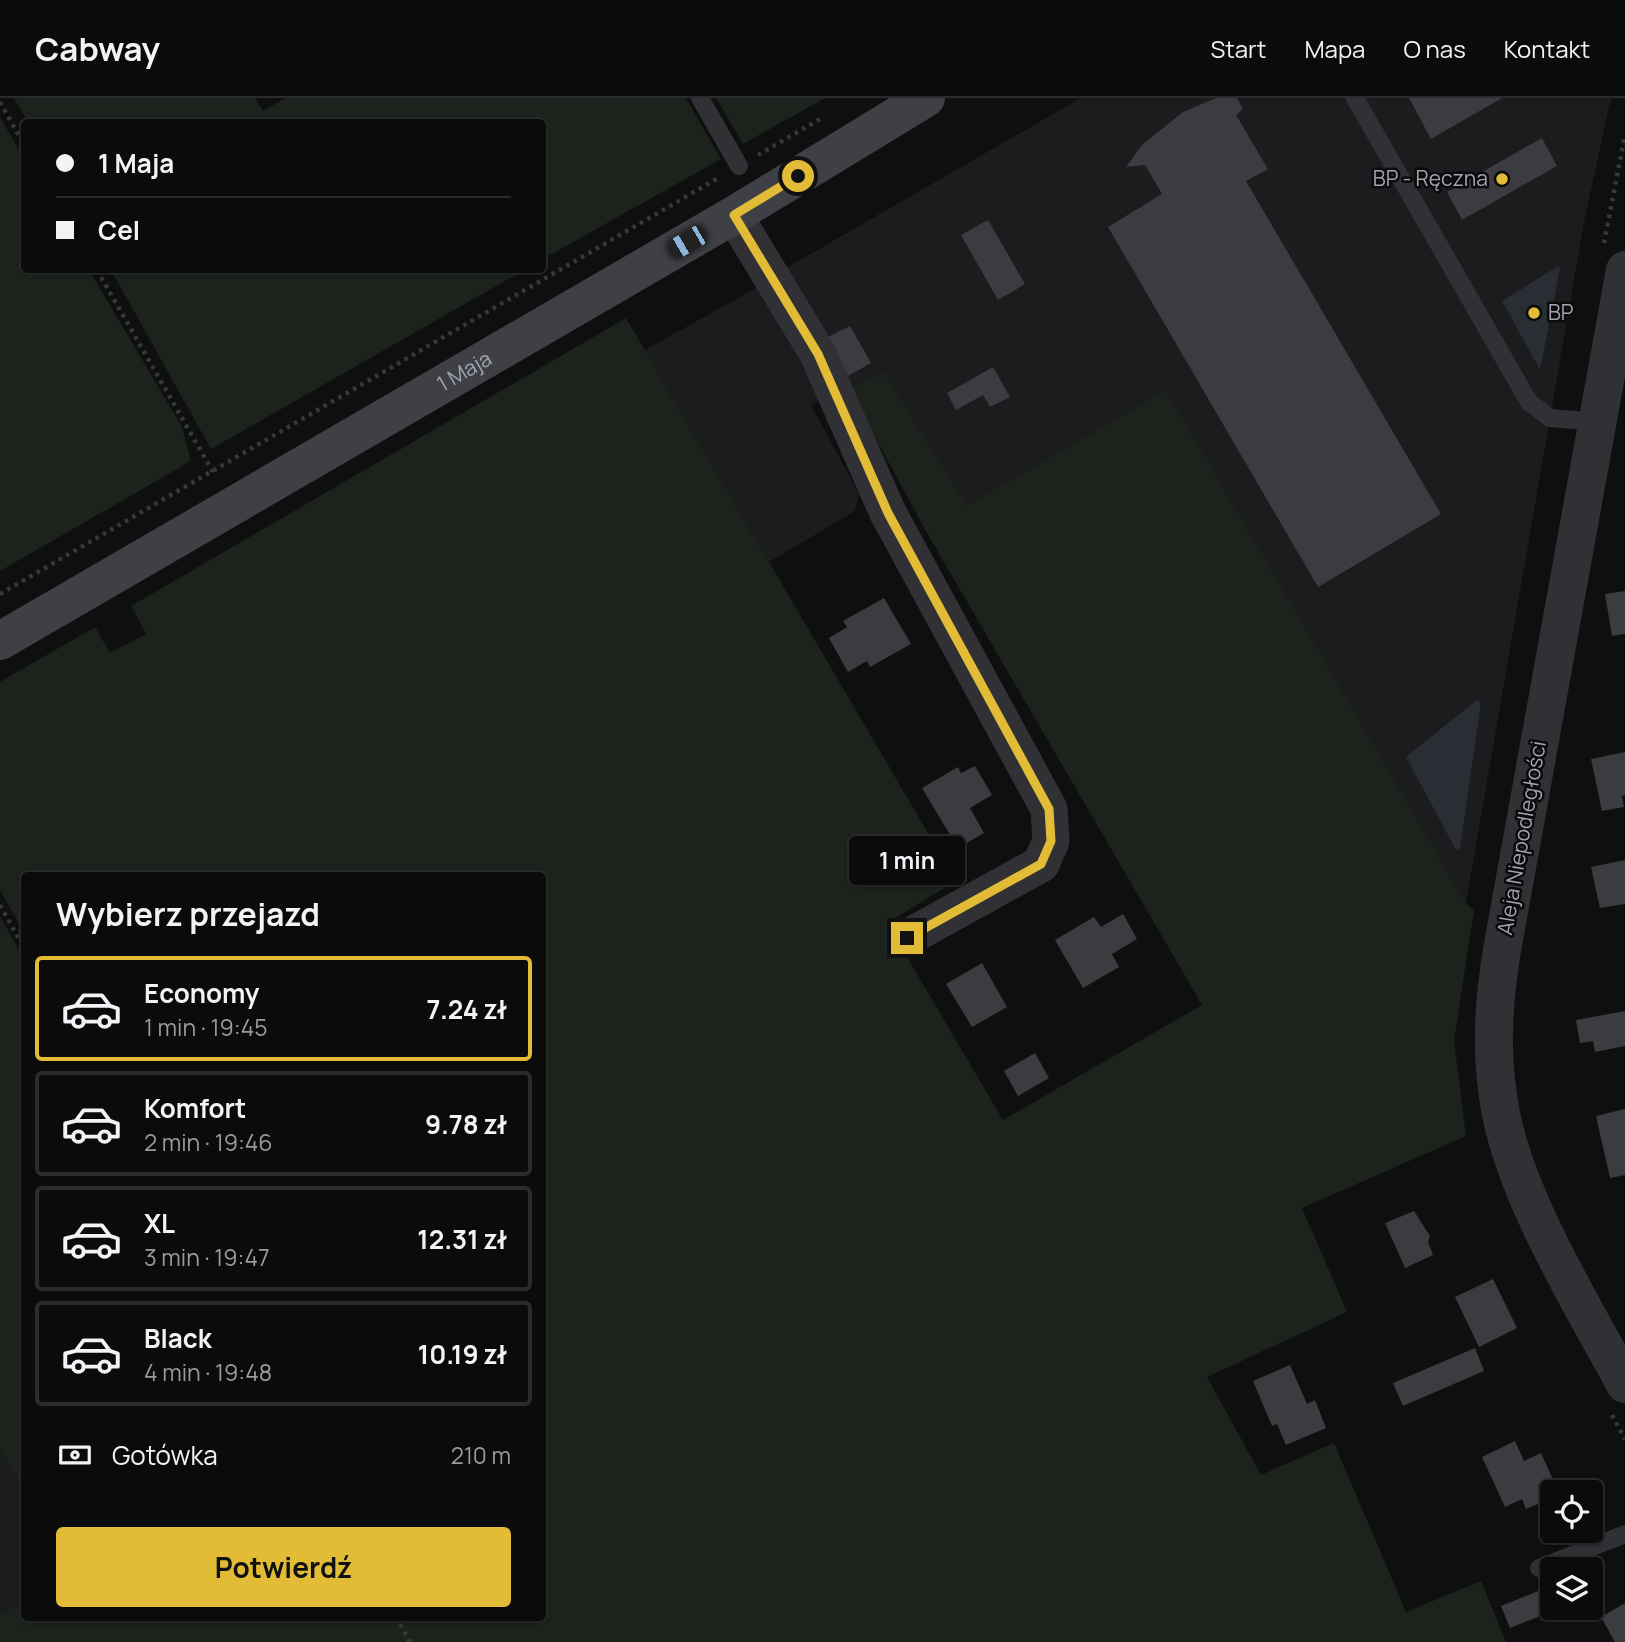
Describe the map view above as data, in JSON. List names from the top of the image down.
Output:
{
  "streets": {
    "main road": ["1 Maja"],
    "street": ["Aleja Niepodległości"]
  },
  "places": ["BP - Ręczna", "BP"],
  "page": {
    "header": "Cabway",
    "nav": [
      "Start",
      "Mapa",
      "O nas",
      "Kontakt"
    ],
    "banner": ["1 Maja", "Cel"],
    "bubble": "1 min",
    "heading": "Wybierz przejazd",
    "list": [
      {
        "name": "Economy",
        "note": "1 min · 19:45",
        "value": "7.24 zł"
      },
      {
        "name": "Komfort",
        "note": "2 min · 19:46",
        "value": "9.78 zł"
      },
      {
        "name": "XL",
        "note": "3 min · 19:47",
        "value": "12.31 zł"
      },
      {
        "name": "Black",
        "note": "4 min · 19:48",
        "value": "10.19 zł"
      }
    ],
    "pay": ["Gotówka", "210 m"],
    "buttons": "Potwierdź"
  }
}
